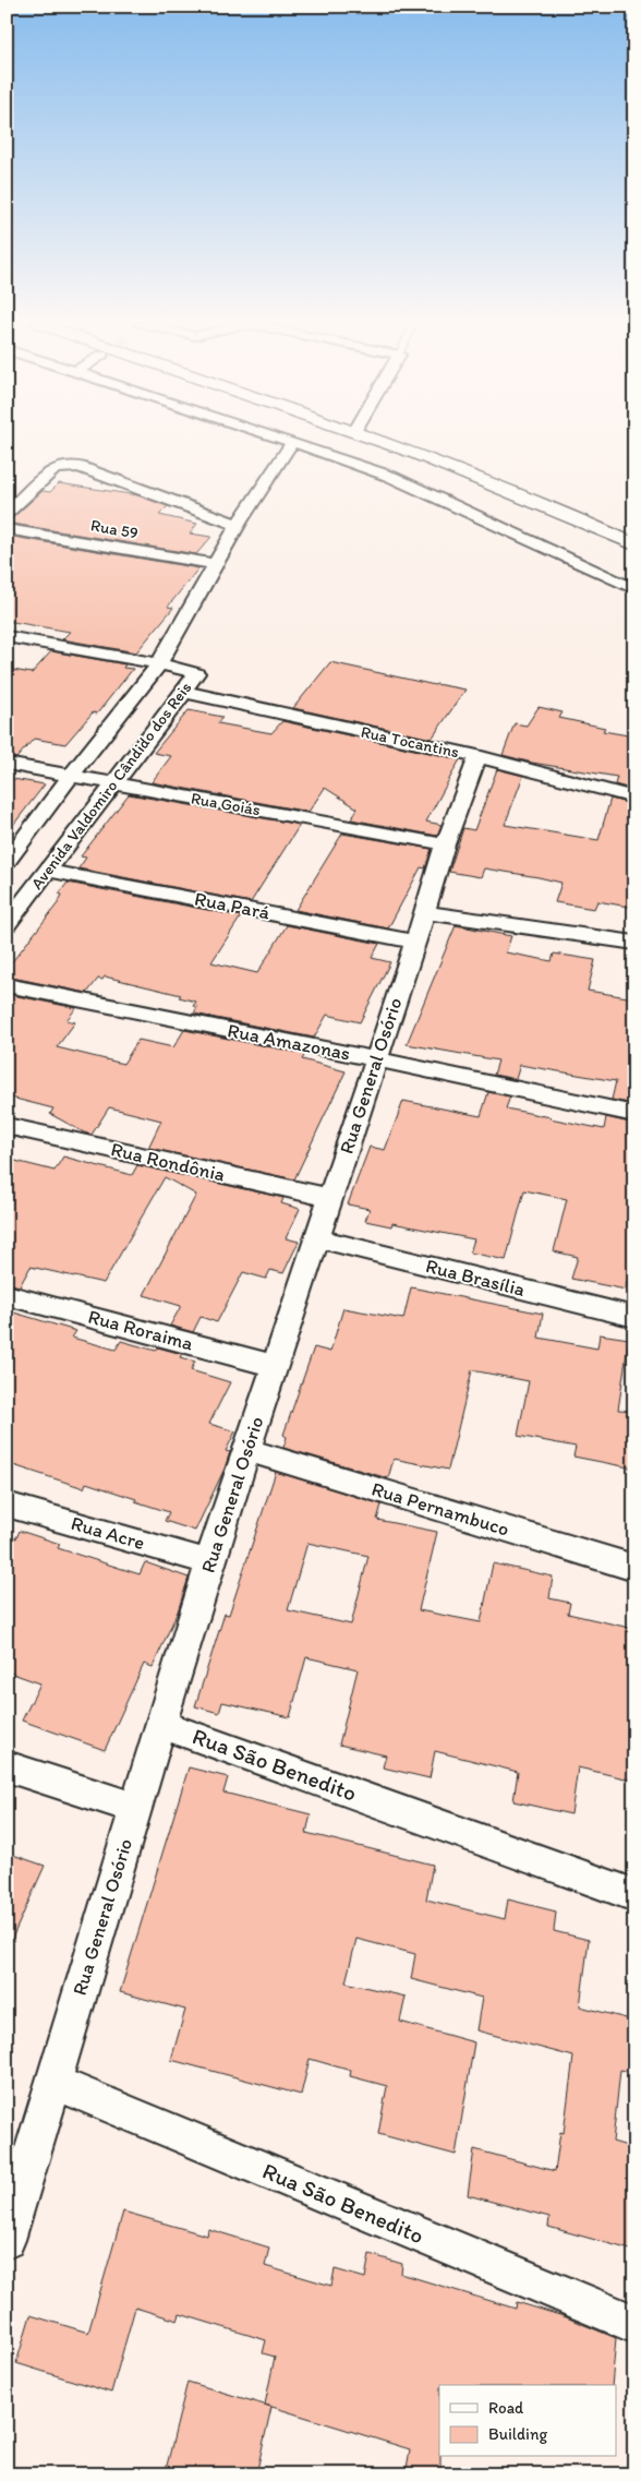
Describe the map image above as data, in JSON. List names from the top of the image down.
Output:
{
  "streets": {
    "street": [
      "Rua 59",
      "Rua Tocantins",
      "Avenida Valdomiro Cândido dos Reis",
      "Rua Goiás",
      "Rua Pará",
      "Rua Amazonas",
      "Rua General Osório",
      "Rua Rondônia",
      "Rua Brasília",
      "Rua Roraima",
      "Rua Pernambuco",
      "Rua Acre",
      "Rua São Benedito"
    ]
  },
  "crossings": [
    ["Rua 59", "Avenida Valdomiro Cândido dos Reis"],
    ["Rua Tocantins", "Avenida Valdomiro Cândido dos Reis"],
    ["Rua Tocantins", "Rua General Osório"],
    ["Avenida Valdomiro Cândido dos Reis", "Rua Goiás"],
    ["Avenida Valdomiro Cândido dos Reis", "Rua Pará"],
    ["Rua Goiás", "Rua General Osório"],
    ["Rua Pará", "Rua General Osório"],
    ["Rua Amazonas", "Rua General Osório"],
    ["Rua General Osório", "Rua Rondônia"],
    ["Rua General Osório", "Rua Brasília"],
    ["Rua General Osório", "Rua Roraima"],
    ["Rua General Osório", "Rua Pernambuco"],
    ["Rua General Osório", "Rua Acre"],
    ["Rua General Osório", "Rua São Benedito"]
  ],
  "legend": ["Road", "Building"]
}
